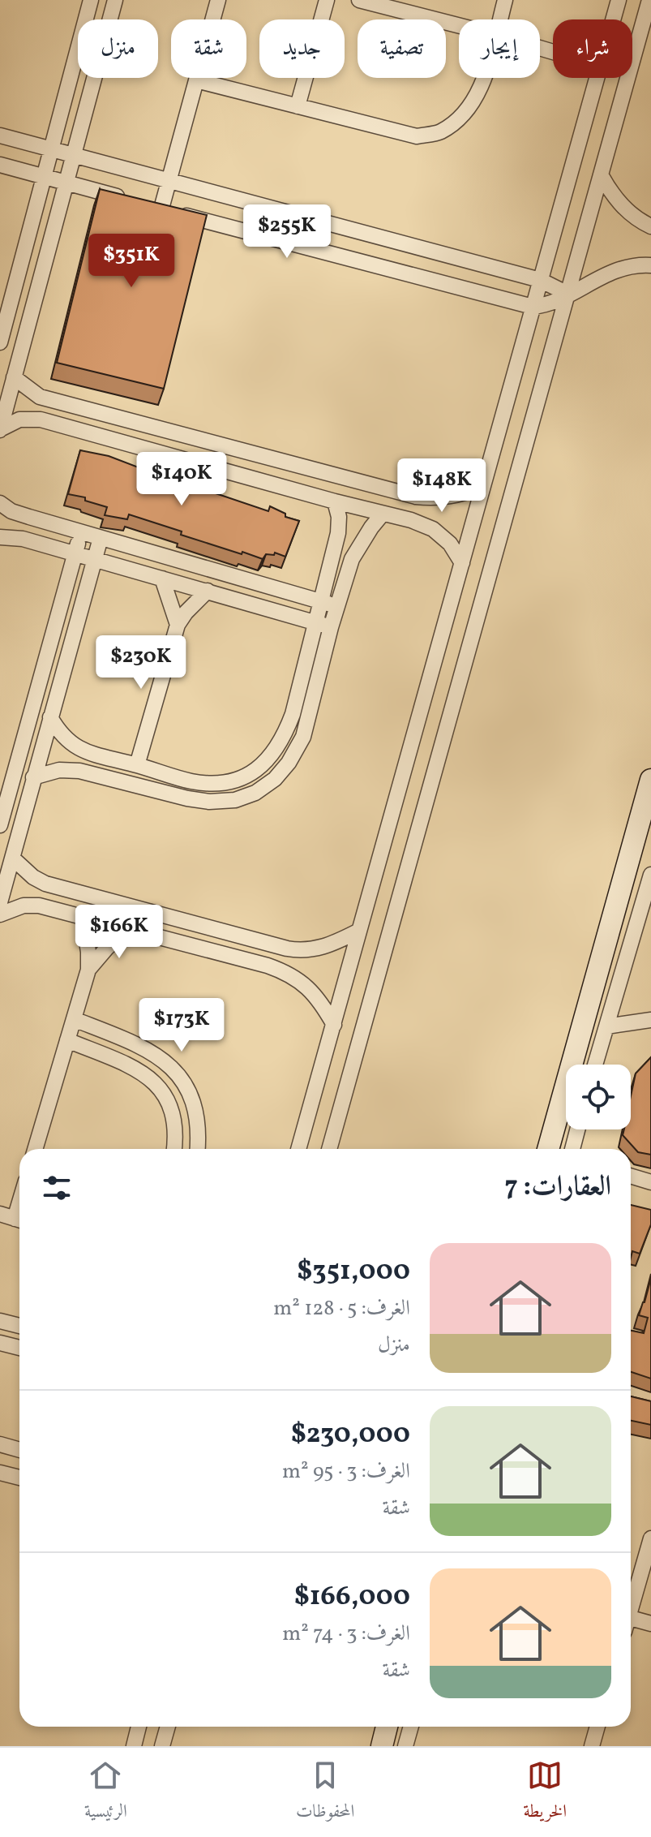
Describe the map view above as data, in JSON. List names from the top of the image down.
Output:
{
  "page": {
    "chip": [
      "شراء",
      "إيجار",
      "تصفية",
      "جديد",
      "شقة",
      "منزل"
    ],
    "price": [
      "$255K",
      "$351K",
      "$140K",
      "$148K",
      "$230K",
      "$166K",
      "$173K"
    ],
    "heading": "العقارات: 7",
    "list": [
      {
        "name": "$351,000",
        "note": "الغرف: 5 · 128 m² · منزل"
      },
      {
        "name": "$230,000",
        "note": "الغرف: 3 · 95 m² · شقة"
      },
      {
        "name": "$166,000",
        "note": "الغرف: 3 · 74 m² · شقة"
      }
    ],
    "tabs": ["الخريطة", "المحفوظات", "الرئيسية"]
  }
}
